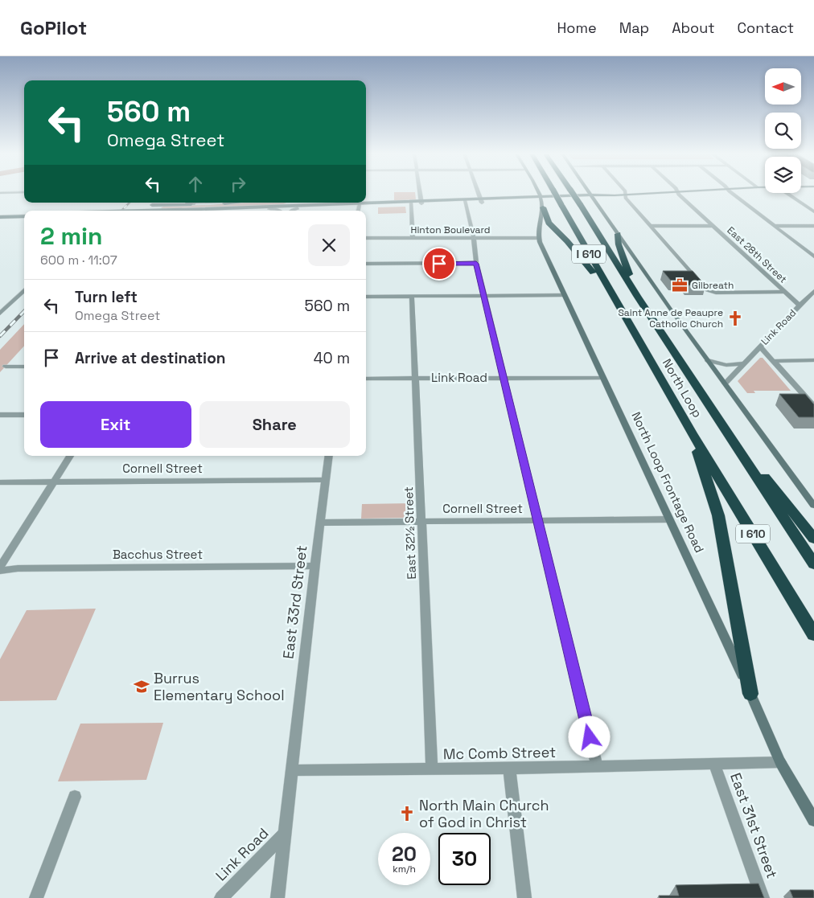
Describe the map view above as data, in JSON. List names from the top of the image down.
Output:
{
  "streets": {
    "highway": ["I 610", "North Loop"],
    "main road": ["North Loop Frontage Road"],
    "street": [
      "Hinton Boulevard",
      "East 28th Street",
      "Link Road",
      "Cornell Street",
      "East 32½ Street",
      "Bacchus Street",
      "East 33rd Street",
      "Mc Comb Street",
      "East 31st Street"
    ]
  },
  "crossings": [
    ["Hinton Boulevard", "North Loop Frontage Road"],
    ["East 28th Street", "Link Road"],
    ["Link Road", "North Loop Frontage Road"],
    ["Link Road", "East 32½ Street"],
    ["Link Road", "East 33rd Street"],
    ["Cornell Street", "North Loop Frontage Road"],
    ["Cornell Street", "East 32½ Street"],
    ["Cornell Street", "East 33rd Street"],
    ["North Loop Frontage Road", "Mc Comb Street"],
    ["East 32½ Street", "Mc Comb Street"],
    ["Bacchus Street", "East 33rd Street"],
    ["East 33rd Street", "Mc Comb Street"],
    ["Mc Comb Street", "East 31st Street"]
  ],
  "places": {
    "office": ["Gilbreath"],
    "church": ["Saint Anne de Peaupre Catholic Church", "North Main Church of God in Christ"],
    "school or university": ["Burrus Elementary School"]
  },
  "north": "left",
  "page": {
    "header": "GoPilot",
    "nav": [
      "Home",
      "Map",
      "About",
      "Contact"
    ],
    "turn": ["560 m", "Omega Street"],
    "heading": ["2 min", "600 m · 11:07"],
    "list": [
      {
        "name": "Turn left",
        "note": "Omega Street",
        "value": "560 m"
      },
      {
        "name": "Arrive at destination",
        "value": "40 m"
      }
    ],
    "buttons": ["Exit", "Share"],
    "speed": "20 km/h",
    "limit": "30"
  }
}
